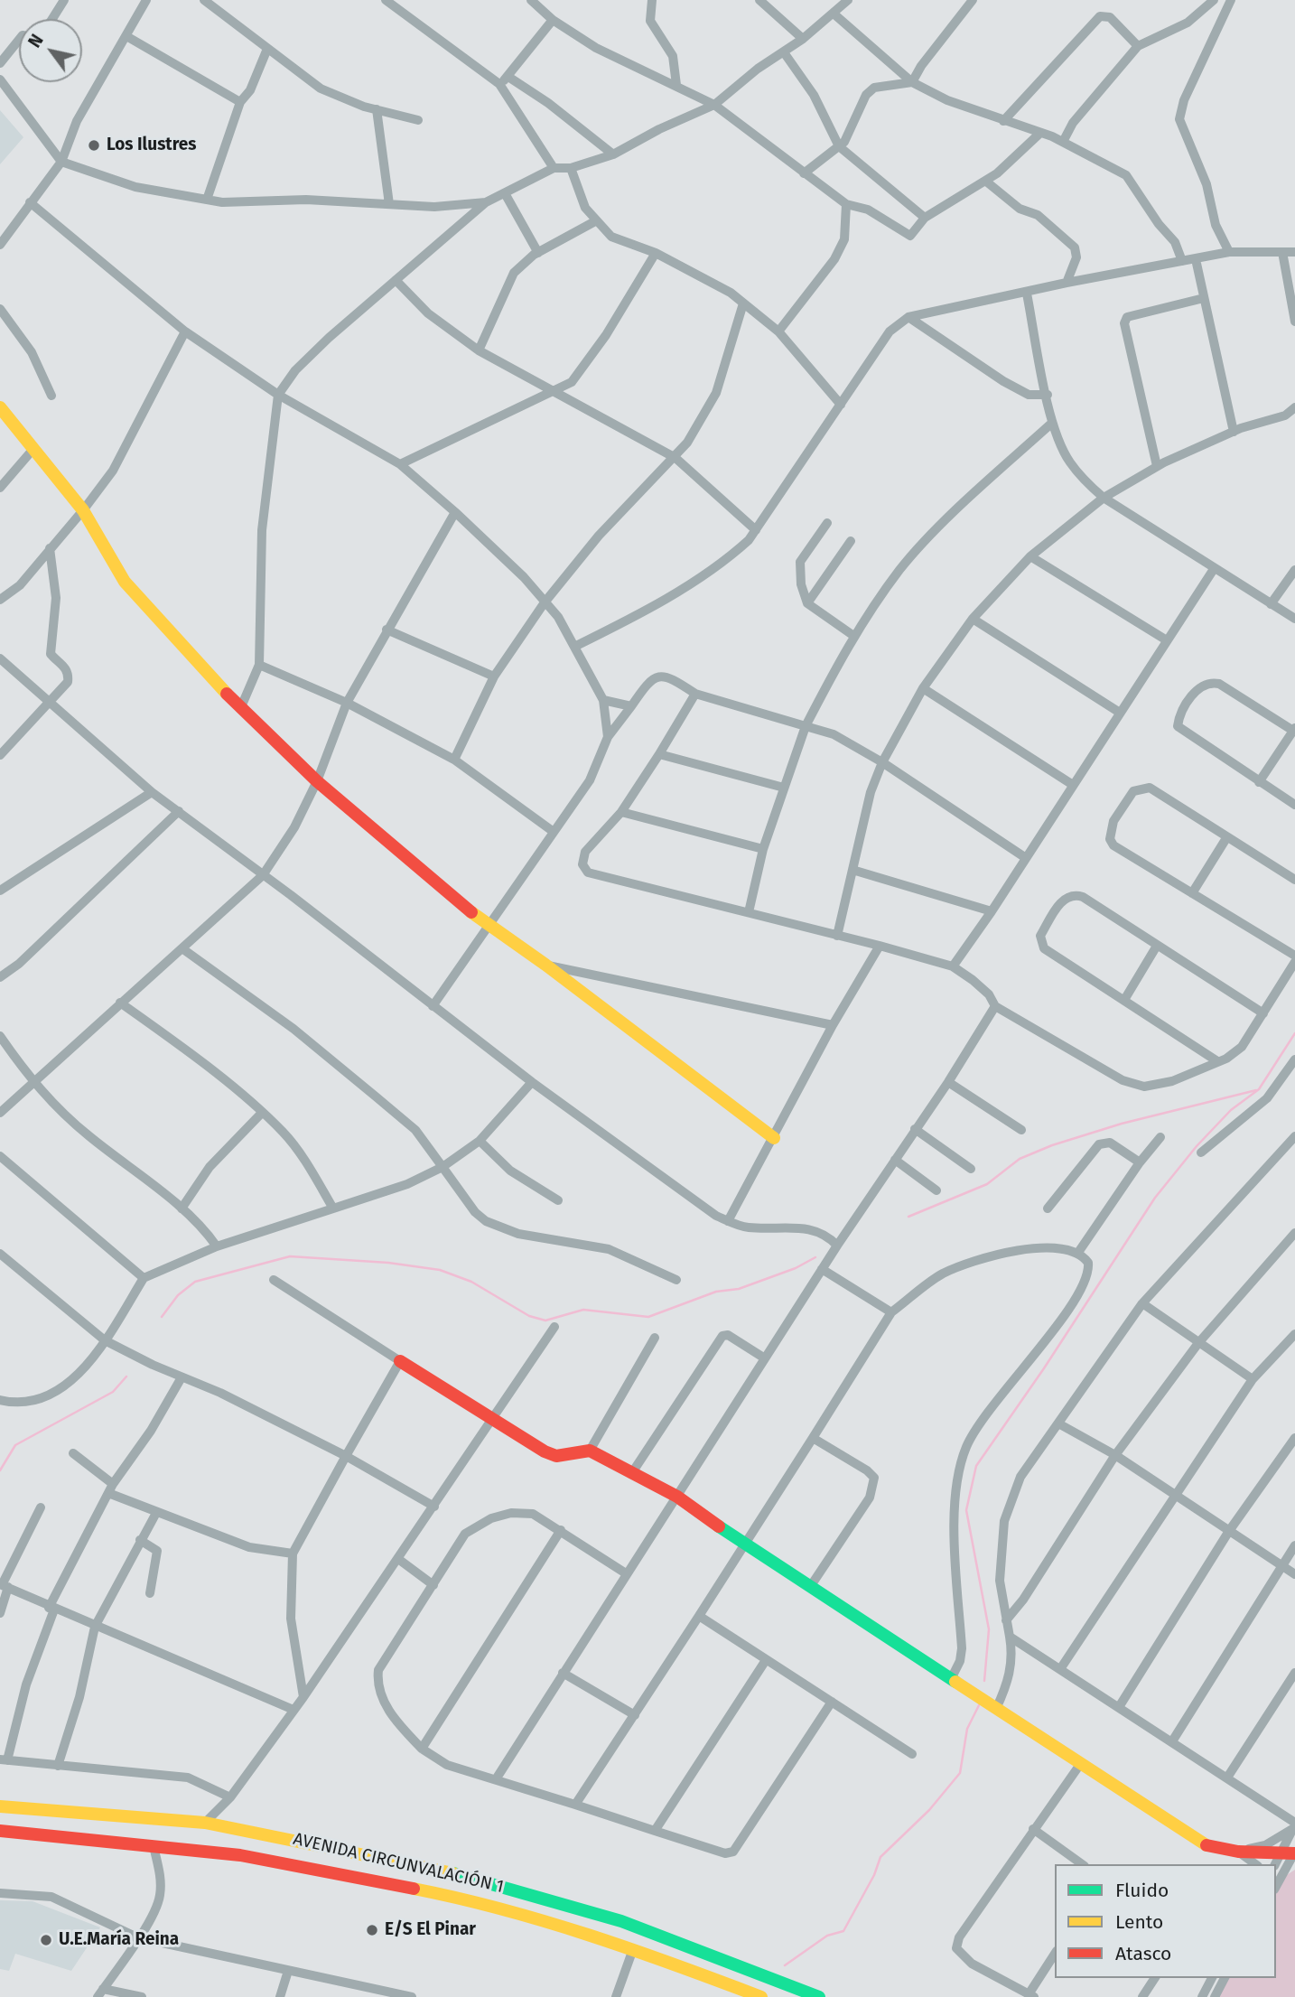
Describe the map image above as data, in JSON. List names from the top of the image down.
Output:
{
  "streets": {
    "street": ["AVENIDA CIRCUNVALACIÓN 1"]
  },
  "places": ["Los Ilustres", "E/S El Pinar", "U.E.María Reina"],
  "legend": ["Fluido", "Lento", "Atasco"],
  "north": "top left"
}
